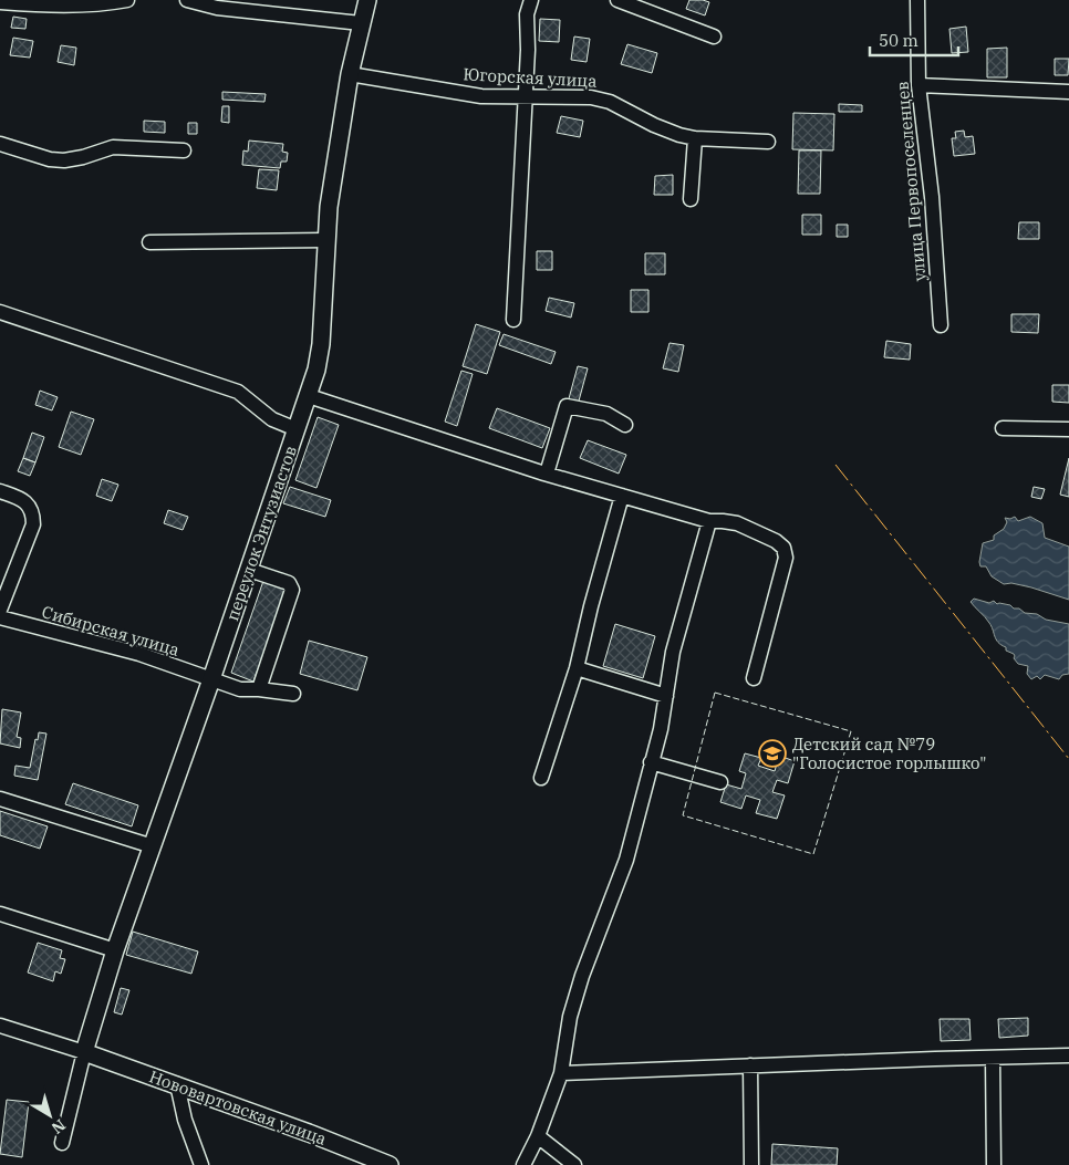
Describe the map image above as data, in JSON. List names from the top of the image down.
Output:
{
  "streets": {
    "main road": ["переулок Энтузиастов", "Нововартовская улица"],
    "street": ["Югорская улица", "улица Первопоселенцев", "Сибирская улица"]
  },
  "crossings": [
    ["Югорская улица", "переулок Энтузиастов"],
    ["переулок Энтузиастов", "Сибирская улица"],
    ["переулок Энтузиастов", "Нововартовская улица"]
  ],
  "places": {
    "school or university": ["Детский сад №79 \"Голосистое горлышко\""]
  },
  "scale_bar": "50 m",
  "north": "bottom right"
}
